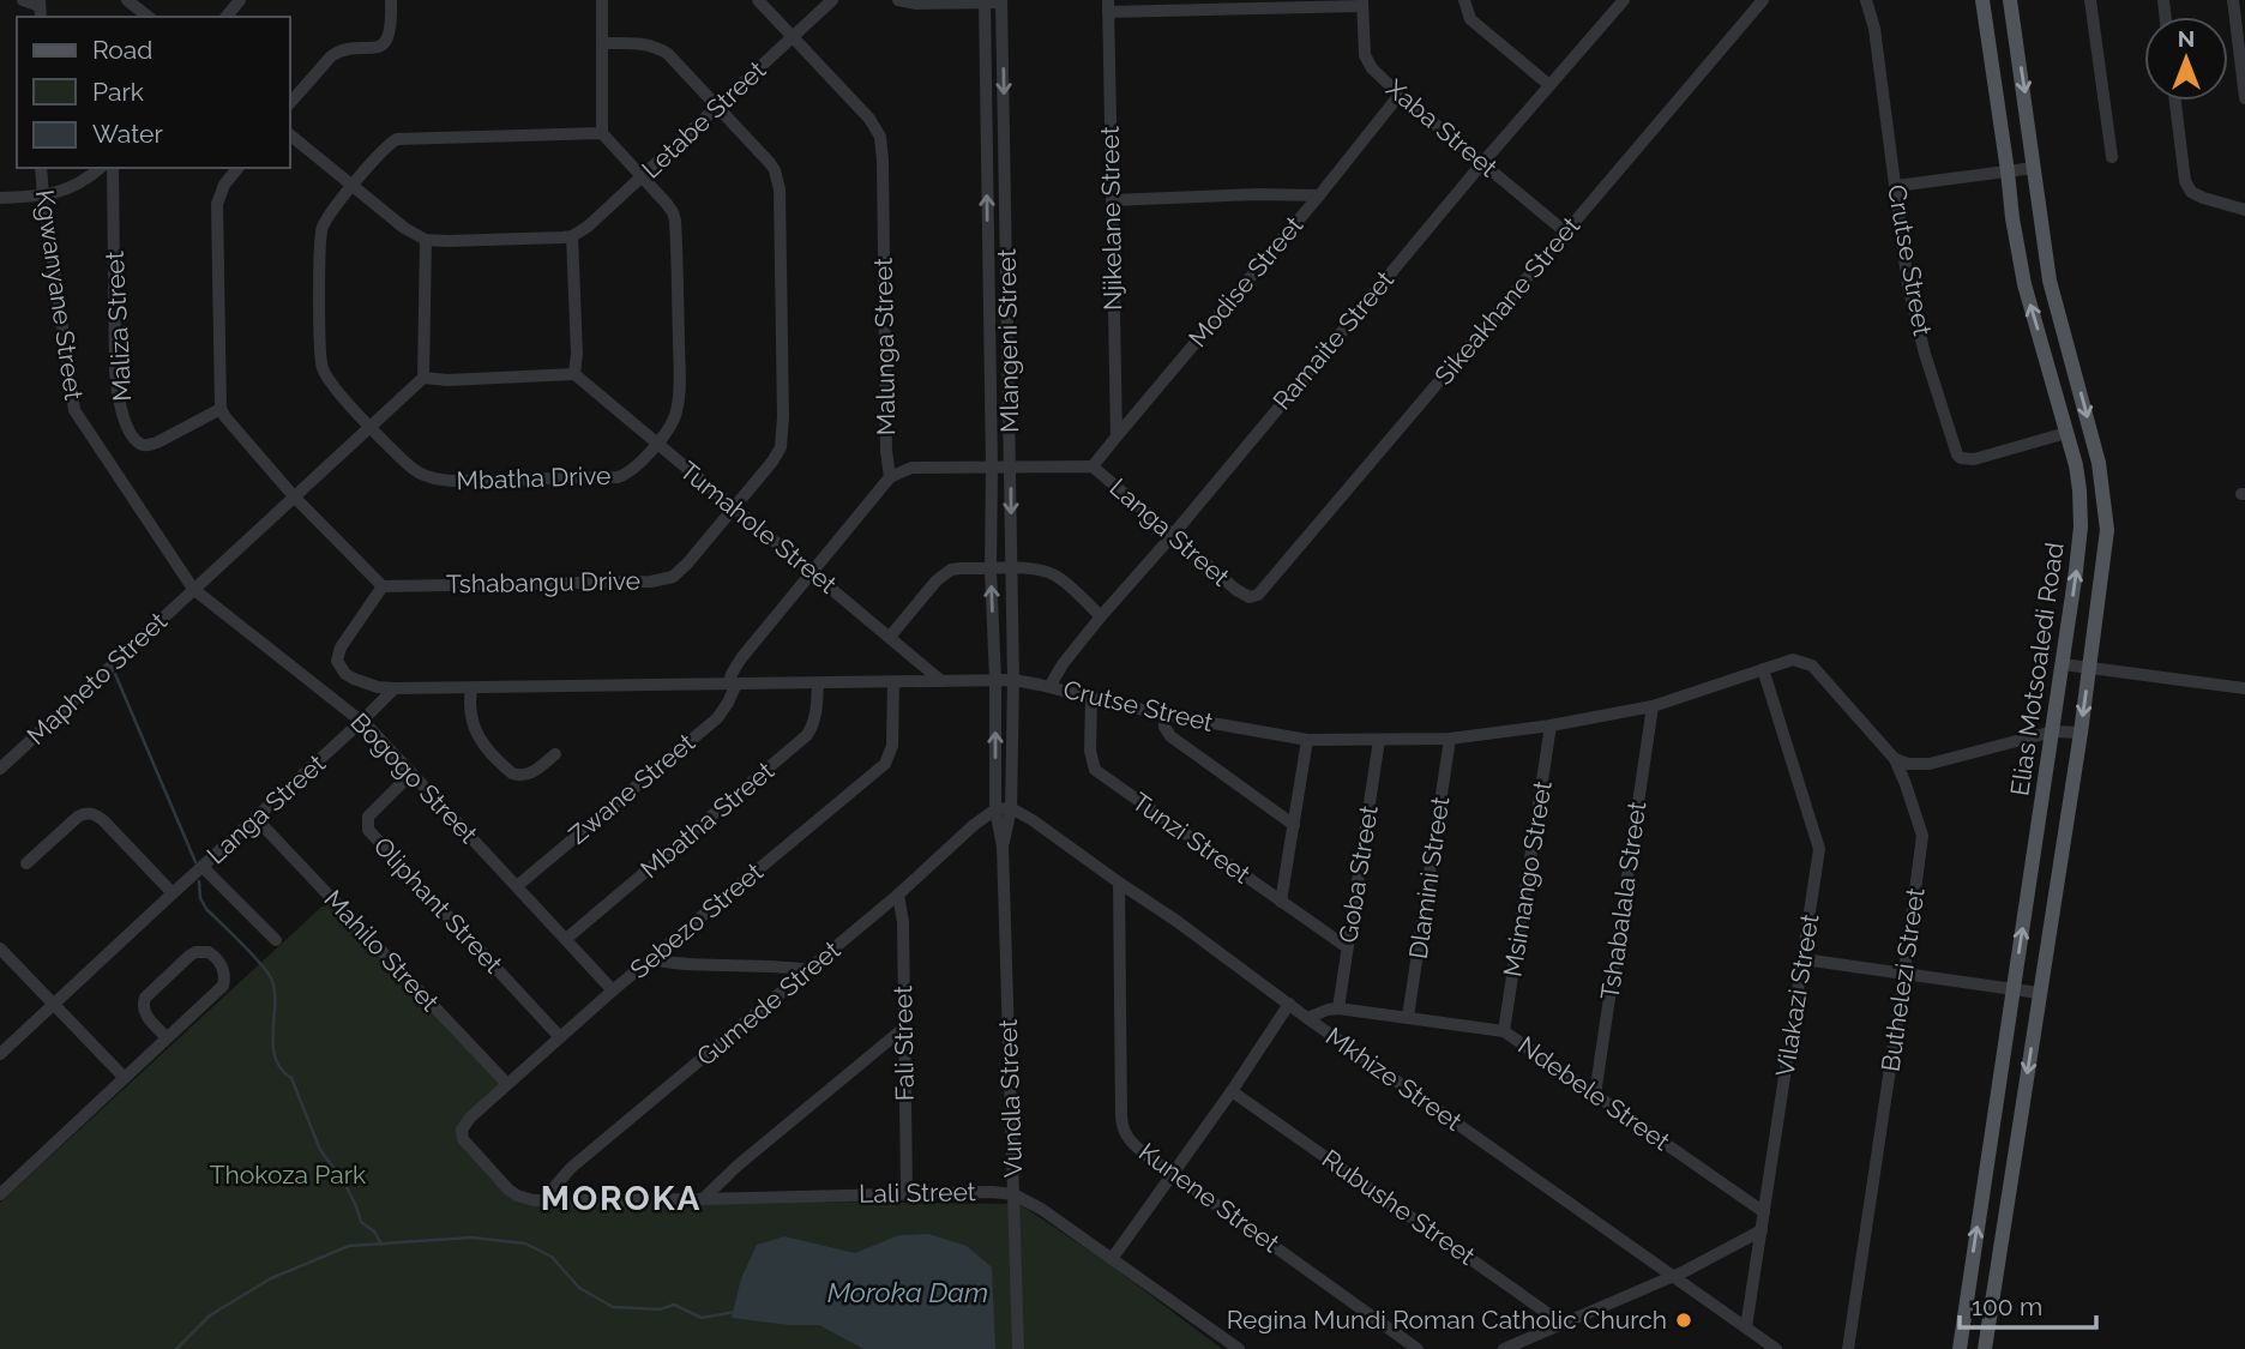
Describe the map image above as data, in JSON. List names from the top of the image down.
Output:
{
  "streets": {
    "main road": ["Elias Motsoaledi Road"],
    "street": [
      "Letabe Street",
      "Xaba Street",
      "Njikelane Street",
      "Crutse Street",
      "Modise Street",
      "Kgwanyane Street",
      "Sikeakhane Street",
      "Maliza Street",
      "Mlangeni Street",
      "Ramaite Street",
      "Malunga Street",
      "Mbatha Drive",
      "Tumahole Street",
      "Langa Street",
      "Tshabangu Drive",
      "Mapheto Street",
      "Bogogo Street",
      "Zwane Street",
      "Mbatha Street",
      "Tunzi Street",
      "Goba Street",
      "Dlamini Street",
      "Msimango Street",
      "Tshabalala Street",
      "Oliphant Street",
      "Sebezo Street",
      "Mahilo Street",
      "Buthelezi Street",
      "Vilakazi Street",
      "Gumede Street",
      "Fali Street",
      "Mkhize Street",
      "Ndebele Street",
      "Vundla Street",
      "Lali Street",
      "Kunene Street",
      "Rubushe Street"
    ]
  },
  "crossings": [
    ["Letabe Street", "Malunga Street"],
    ["Letabe Street", "Mbatha Drive"],
    ["Letabe Street", "Tshabangu Drive"],
    ["Xaba Street", "Modise Street"],
    ["Xaba Street", "Sikeakhane Street"],
    ["Xaba Street", "Ramaite Street"],
    ["Njikelane Street", "Modise Street"],
    ["Crutse Street", "Mlangeni Street"],
    ["Crutse Street", "Ramaite Street"],
    ["Crutse Street", "Tumahole Street"],
    ["Crutse Street", "Langa Street"],
    ["Crutse Street", "Tshabangu Drive"],
    ["Crutse Street", "Elias Motsoaledi Road"],
    ["Crutse Street", "Zwane Street"],
    ["Crutse Street", "Mbatha Street"],
    ["Crutse Street", "Tunzi Street"],
    ["Crutse Street", "Goba Street"],
    ["Crutse Street", "Dlamini Street"],
    ["Crutse Street", "Msimango Street"],
    ["Crutse Street", "Tshabalala Street"],
    ["Crutse Street", "Sebezo Street"],
    ["Crutse Street", "Buthelezi Street"],
    ["Crutse Street", "Vilakazi Street"],
    ["Crutse Street", "Vundla Street"],
    ["Modise Street", "Langa Street"],
    ["Kgwanyane Street", "Mapheto Street"],
    ["Kgwanyane Street", "Bogogo Street"],
    ["Sikeakhane Street", "Langa Street"],
    ["Mlangeni Street", "Langa Street"],
    ["Mlangeni Street", "Vundla Street"],
    ["Ramaite Street", "Langa Street"],
    ["Malunga Street", "Langa Street"],
    ["Mbatha Drive", "Tumahole Street"],
    ["Tumahole Street", "Tshabangu Drive"],
    ["Langa Street", "Bogogo Street"],
    ["Langa Street", "Mahilo Street"],
    ["Mapheto Street", "Bogogo Street"],
    ["Bogogo Street", "Zwane Street"],
    ["Bogogo Street", "Mbatha Street"],
    ["Bogogo Street", "Oliphant Street"],
    ["Bogogo Street", "Sebezo Street"],
    ["Tunzi Street", "Goba Street"],
    ["Goba Street", "Ndebele Street"],
    ["Dlamini Street", "Ndebele Street"],
    ["Msimango Street", "Ndebele Street"],
    ["Tshabalala Street", "Ndebele Street"],
    ["Oliphant Street", "Sebezo Street"],
    ["Sebezo Street", "Mahilo Street"],
    ["Sebezo Street", "Gumede Street"],
    ["Sebezo Street", "Lali Street"],
    ["Vilakazi Street", "Mkhize Street"],
    ["Vilakazi Street", "Ndebele Street"],
    ["Gumede Street", "Fali Street"],
    ["Gumede Street", "Vundla Street"],
    ["Gumede Street", "Lali Street"],
    ["Fali Street", "Lali Street"],
    ["Mkhize Street", "Ndebele Street"],
    ["Mkhize Street", "Vundla Street"],
    ["Mkhize Street", "Kunene Street"],
    ["Vundla Street", "Lali Street"]
  ],
  "districts": ["MOROKA"],
  "water": ["Moroka Dam"],
  "parks": ["Thokoza Park"],
  "places": ["Regina Mundi Roman Catholic Church"],
  "legend": ["Road", "Park", "Water"],
  "scale_bar": "100 m",
  "north": "top"
}
